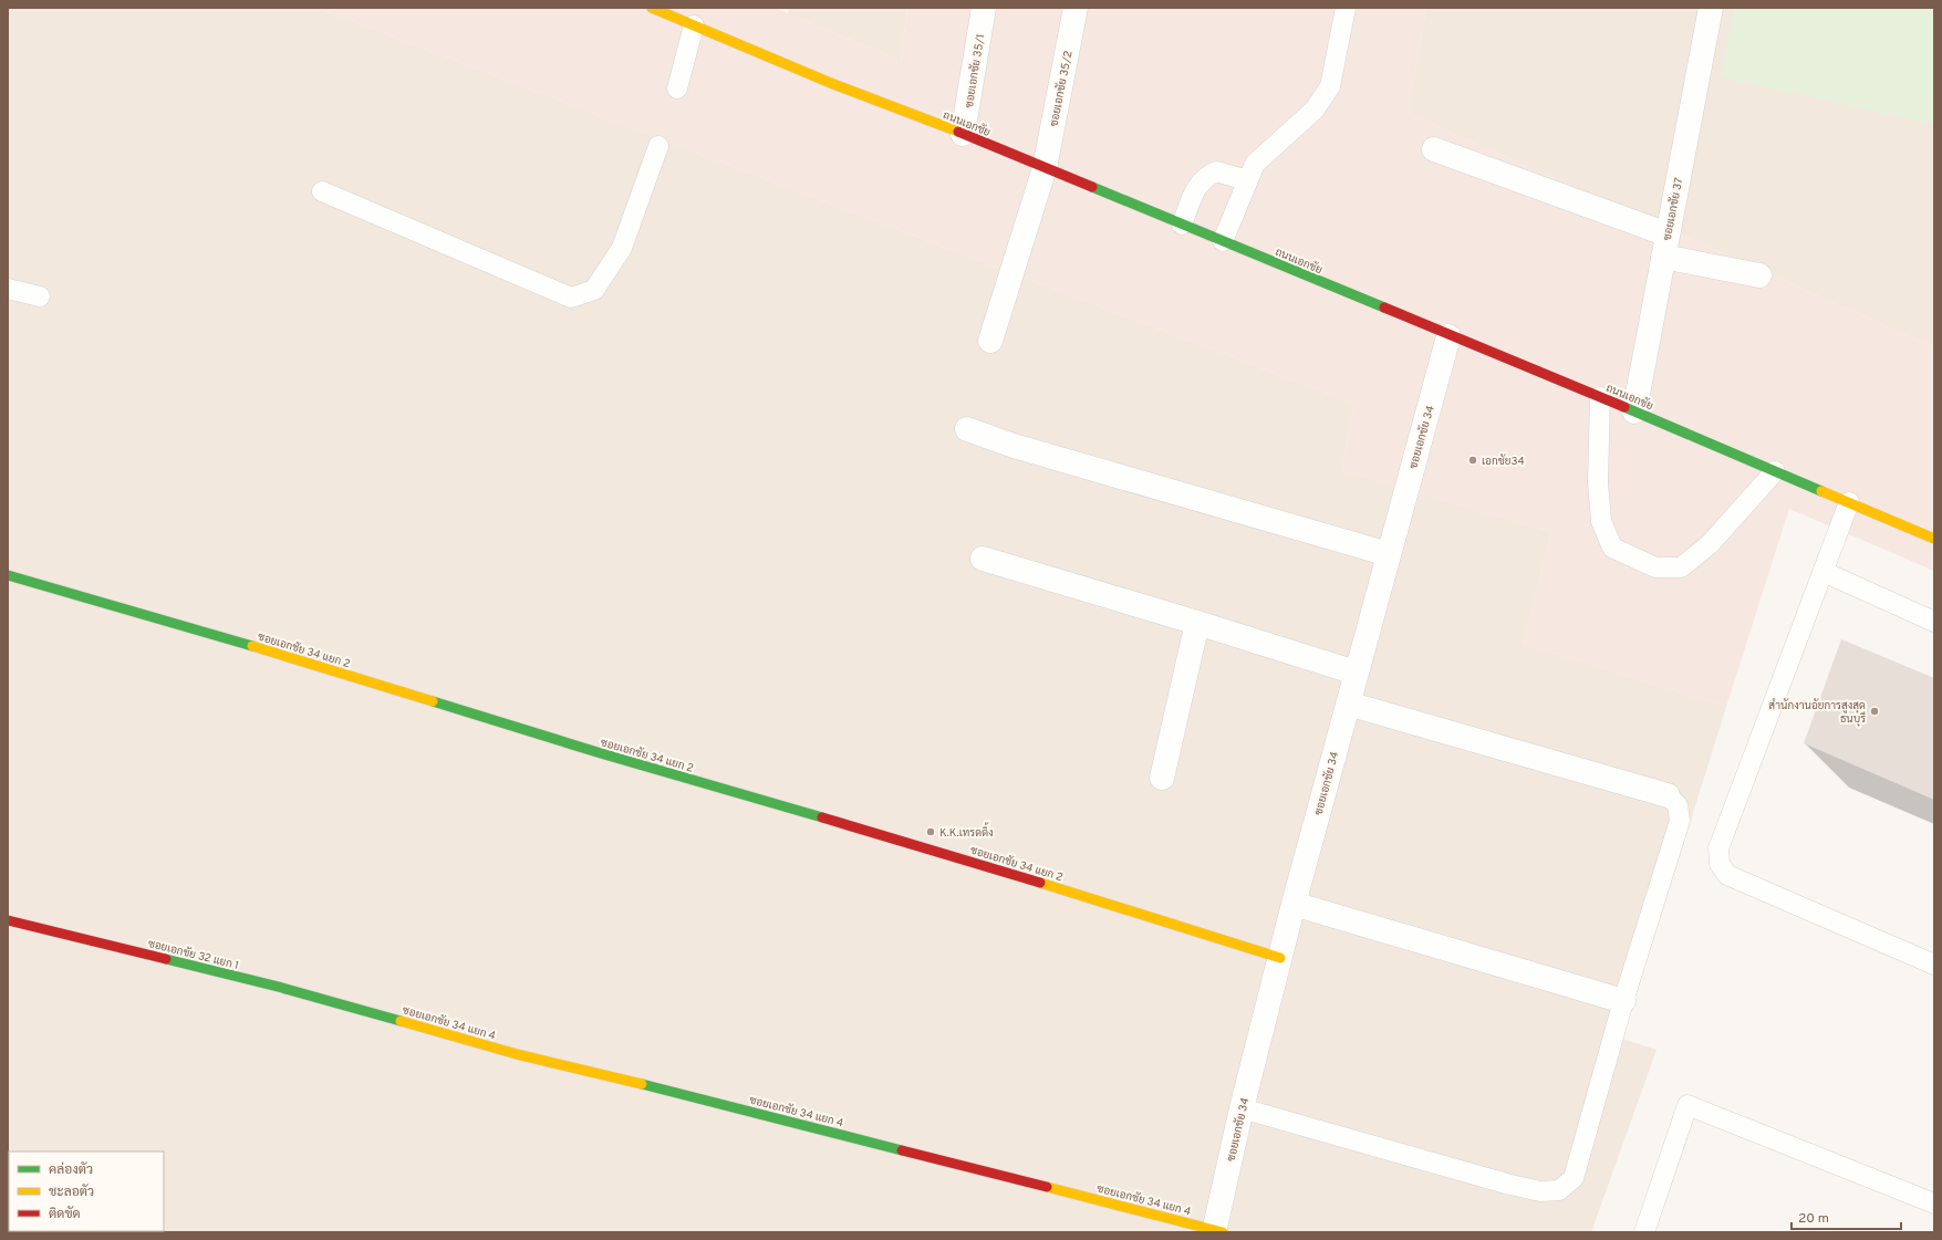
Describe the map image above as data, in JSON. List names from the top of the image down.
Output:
{
  "streets": {
    "street": [
      "ซอยเอกชัย 35/1",
      "ซอยเอกชัย 35/2",
      "ถนนเอกชัย",
      "ซอยเอกชัย 37",
      "ซอยเอกชัย 34",
      "ซอยเอกชัย 34 แยก 2",
      "ซอยเอกชัย 32 แยก 1",
      "ซอยเอกชัย 34 แยก 4"
    ]
  },
  "crossings": [
    ["ซอยเอกชัย 35/1", "ถนนเอกชัย"],
    ["ซอยเอกชัย 35/2", "ถนนเอกชัย"],
    ["ถนนเอกชัย", "ซอยเอกชัย 37"],
    ["ถนนเอกชัย", "ซอยเอกชัย 34"],
    ["ซอยเอกชัย 34", "ซอยเอกชัย 34 แยก 2"],
    ["ซอยเอกชัย 34", "ซอยเอกชัย 34 แยก 4"],
    ["ซอยเอกชัย 32 แยก 1", "ซอยเอกชัย 34 แยก 4"]
  ],
  "places": ["เอกชัย34", "สำนักงานอัยการสูงสุด ธนบุรี", "K.K.เทรดดิ้ง"],
  "legend": ["คล่องตัว", "ชะลอตัว", "ติดขัด"],
  "scale_bar": "20 m"
}
